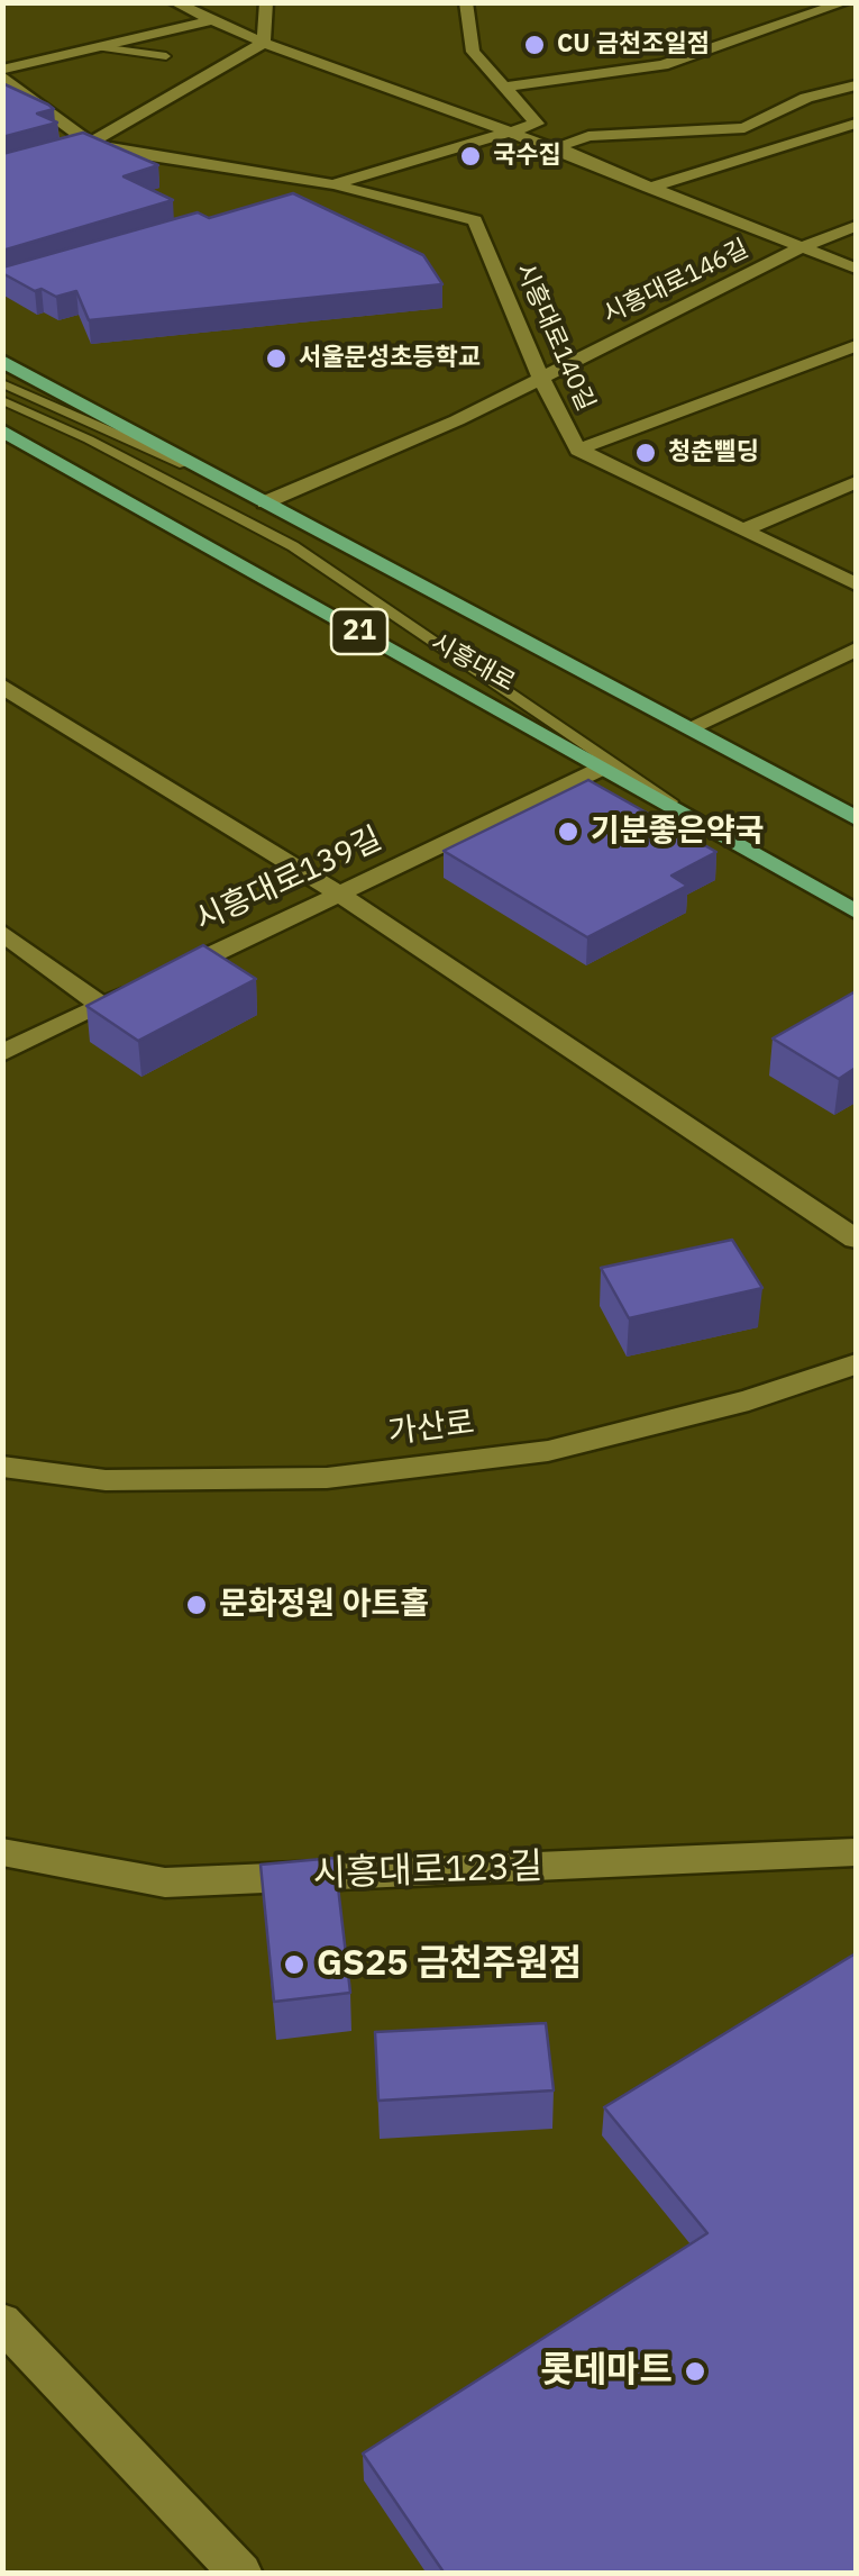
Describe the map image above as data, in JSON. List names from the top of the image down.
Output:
{
  "streets": {
    "main road": ["21", "시흥대로"],
    "street": [
      "시흥대로146길",
      "시흥대로140길",
      "시흥대로139길",
      "가산로",
      "시흥대로123길"
    ]
  },
  "crossings": [
    ["시흥대로146길", "시흥대로140길"],
    ["시흥대로146길", "시흥대로"],
    ["시흥대로", "시흥대로139길"]
  ],
  "places": [
    "CU 금천조일점",
    "국수집",
    "서울문성초등학교",
    "청춘삘딩",
    "기분좋은약국",
    "문화정원 아트홀",
    "GS25 금천주원점",
    "롯데마트"
  ]
}
